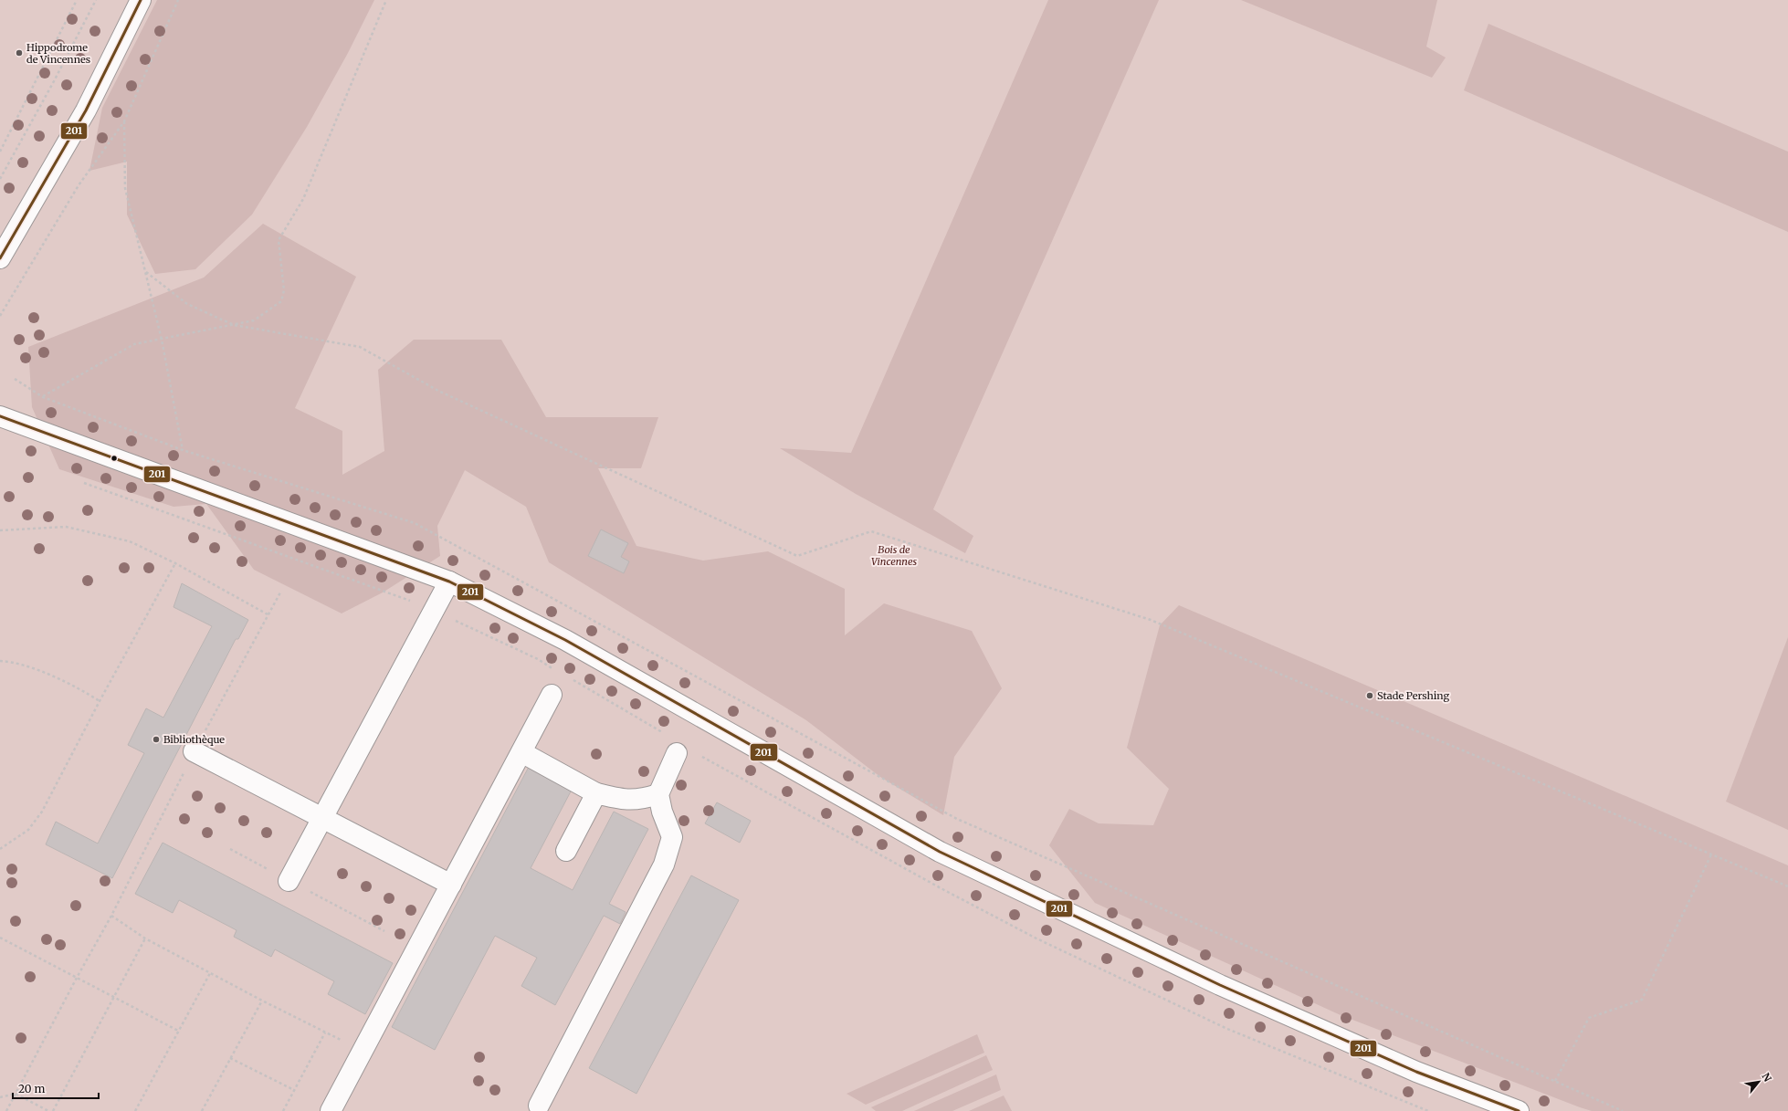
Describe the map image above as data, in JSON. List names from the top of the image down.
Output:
{
  "parks": ["Bois de Vincennes"],
  "places": ["Hippodrome de Vincennes", "Stade Pershing", "Bibliothèque"],
  "lines": ["transit line 201"],
  "scale_bar": "20 m",
  "north": "top right"
}
